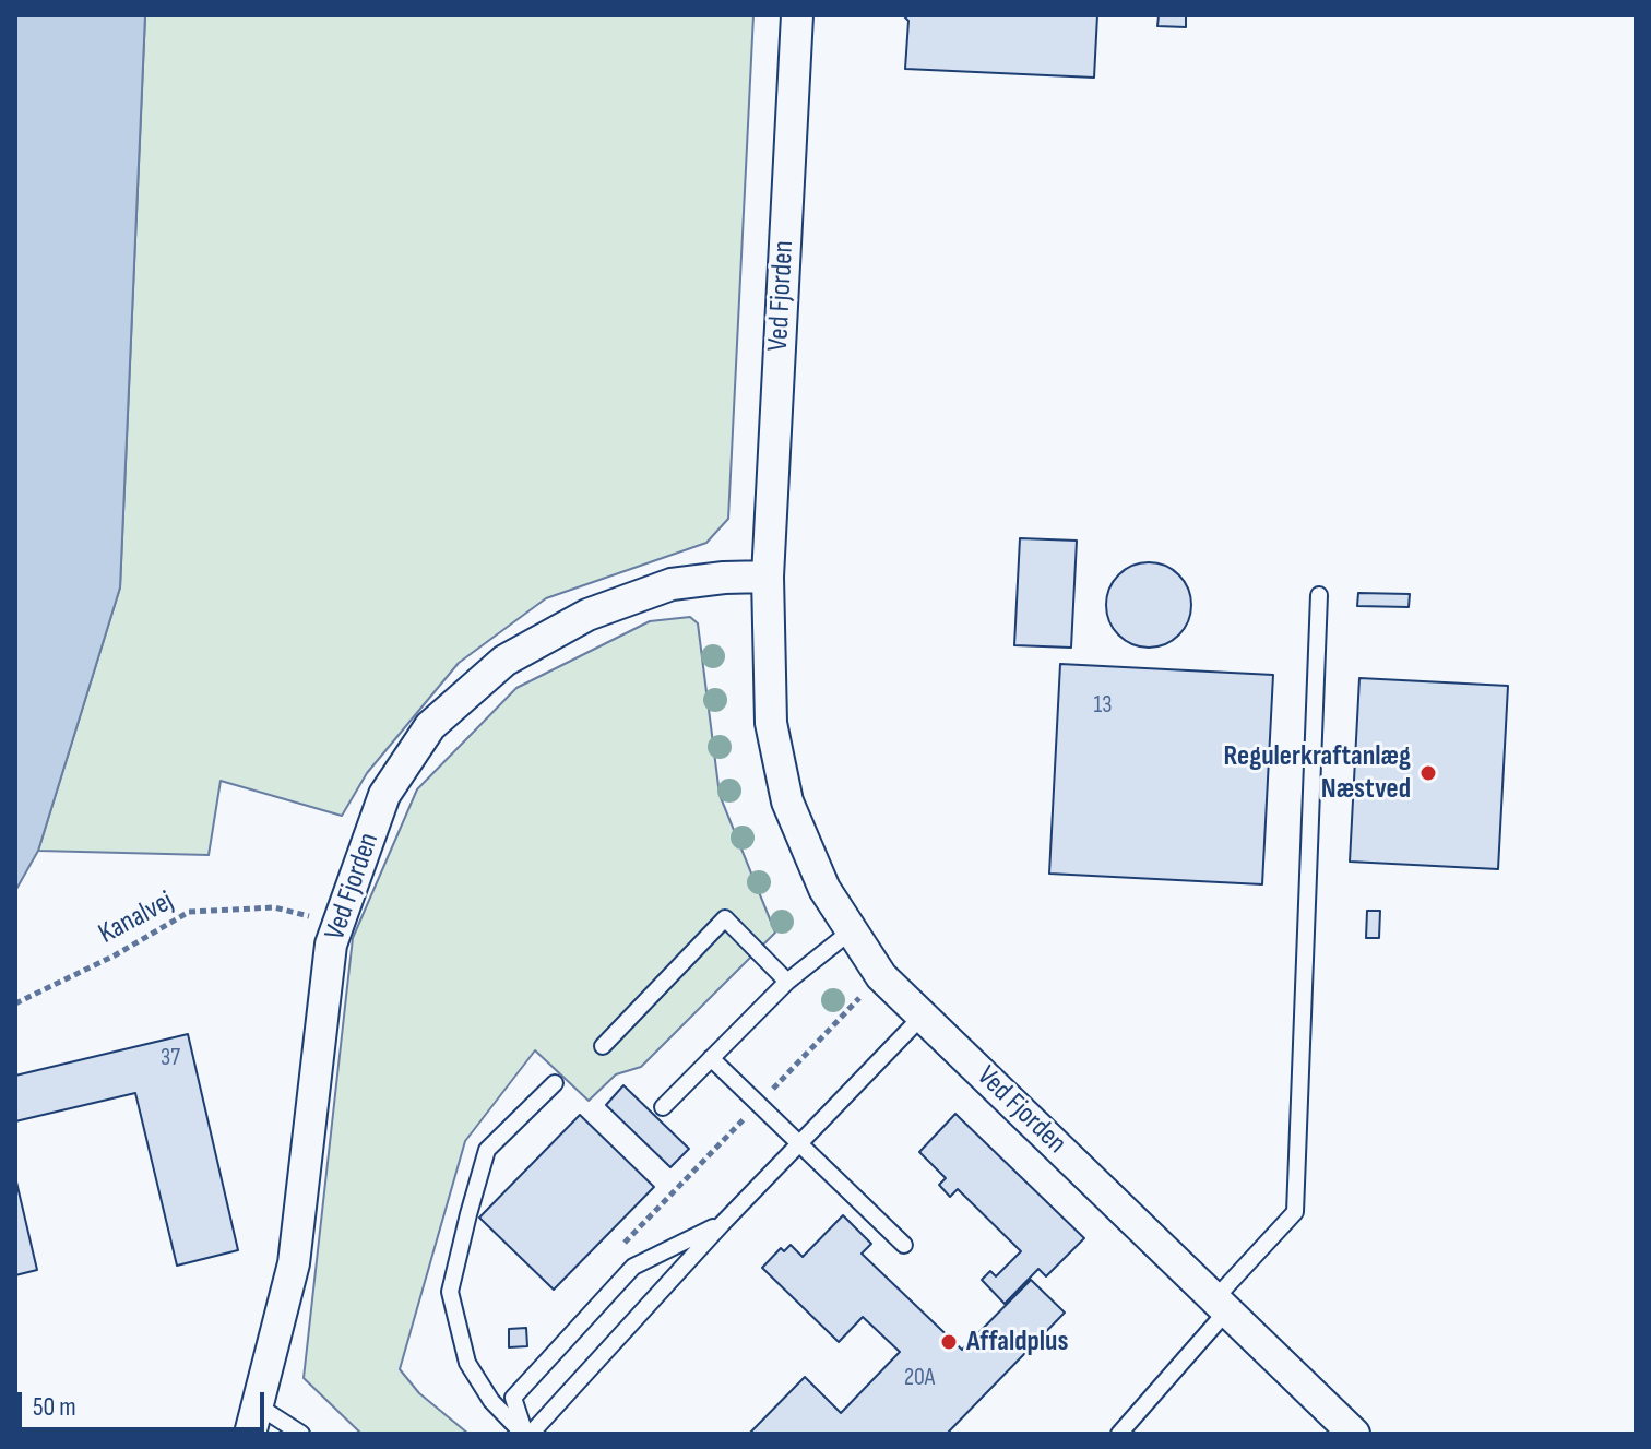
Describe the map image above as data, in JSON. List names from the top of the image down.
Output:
{
  "streets": {
    "street": ["Ved Fjorden"],
    "path": ["Kanalvej"]
  },
  "crossings": [
    ["Ved Fjorden", "Kanalvej"]
  ],
  "places": ["Regulerkraftanlæg Næstved", "Affaldplus"],
  "house_numbers": ["13", "37", "20A"],
  "scale_bar": "50 m"
}
